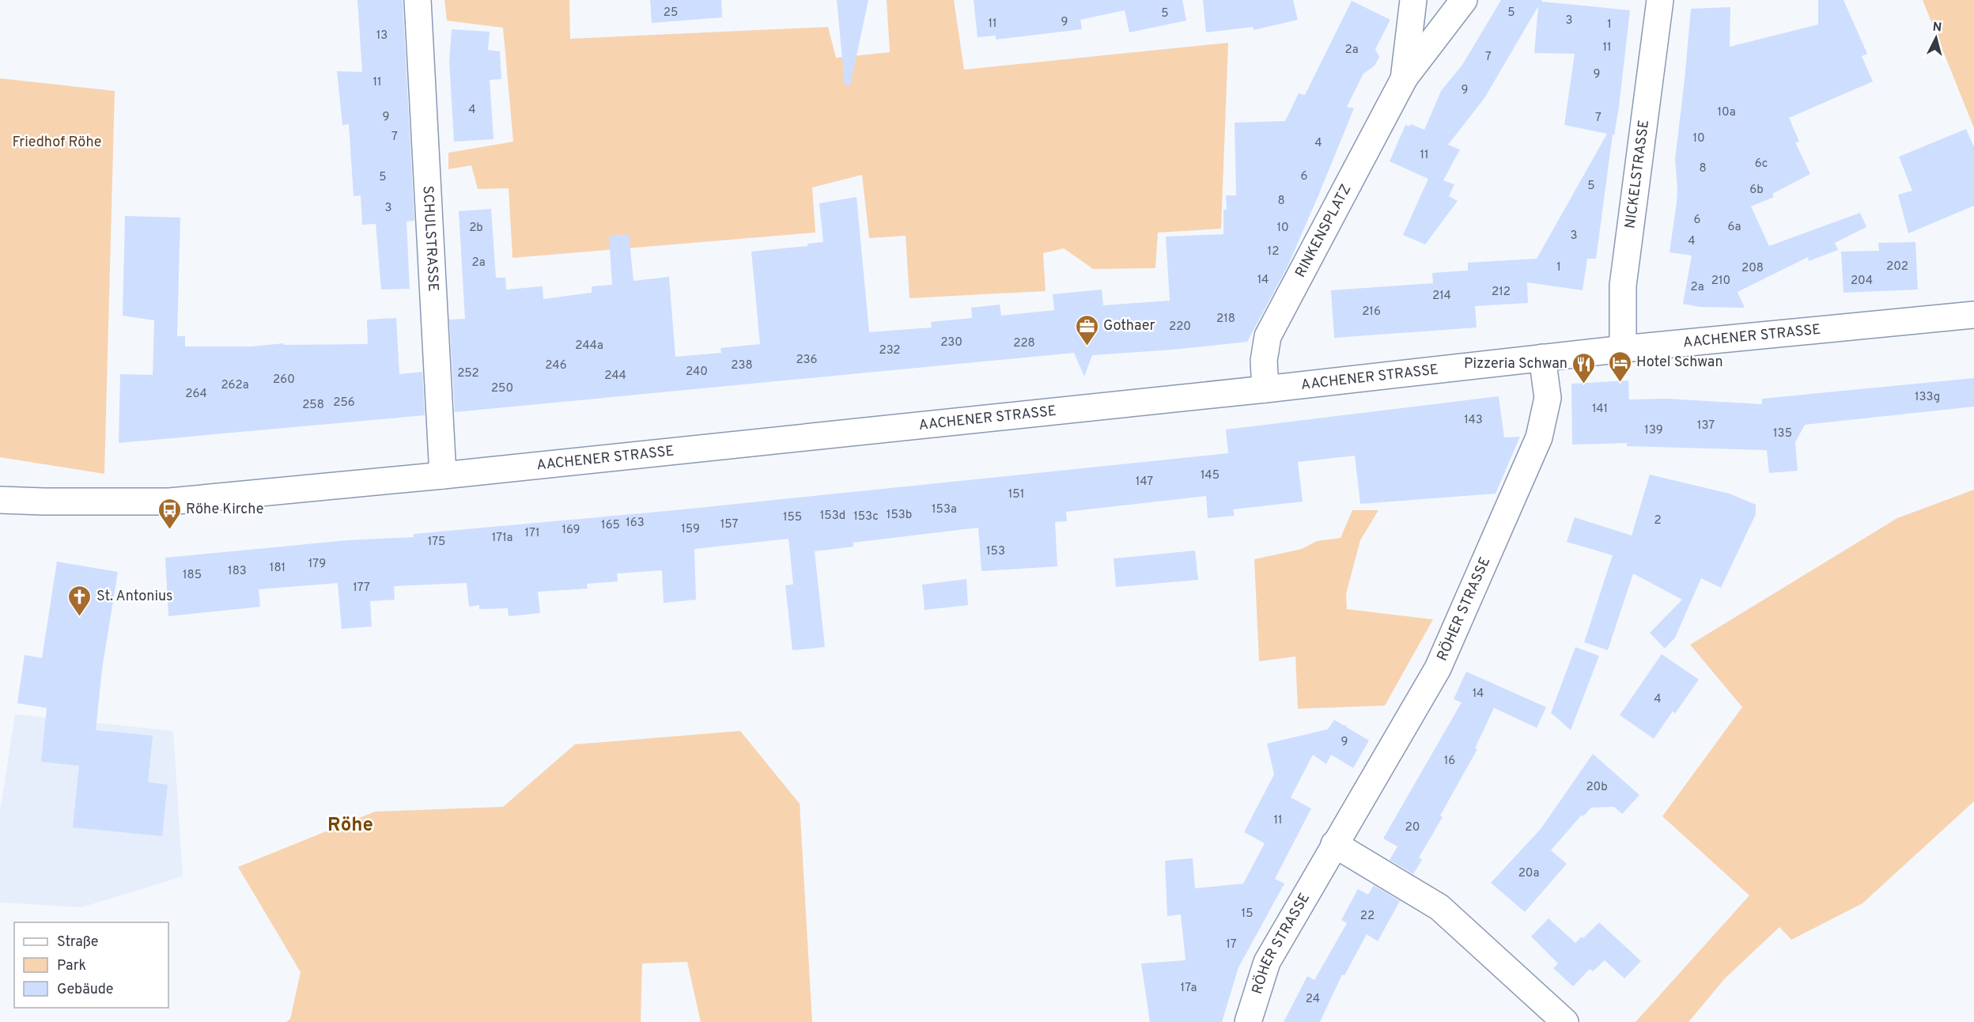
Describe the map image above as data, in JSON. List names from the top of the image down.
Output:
{
  "streets": {
    "main road": [
      "NICKELSTRASSE",
      "RINKENSPLATZ",
      "SCHULSTRASSE",
      "AACHENER STRASSE",
      "RÖHER STRASSE"
    ]
  },
  "crossings": [
    ["NICKELSTRASSE", "AACHENER STRASSE"],
    ["RINKENSPLATZ", "AACHENER STRASSE"],
    ["SCHULSTRASSE", "AACHENER STRASSE"],
    ["AACHENER STRASSE", "RÖHER STRASSE"]
  ],
  "districts": ["Röhe"],
  "parks": ["Friedhof Röhe"],
  "places": {
    "office": ["Gothaer"],
    "hotel": ["Hotel Schwan"],
    "restaurant": ["Pizzeria Schwan"],
    "bus stop": ["Röhe Kirche"],
    "church": ["St. Antonius"]
  },
  "house_numbers": [
    "25",
    "5",
    "5",
    "3",
    "9",
    "11",
    "1",
    "13",
    "11",
    "2a",
    "7",
    "9",
    "11",
    "9",
    "4",
    "10a",
    "9",
    "7",
    "7",
    "10",
    "4",
    "11",
    "6c",
    "8",
    "6",
    "5",
    "5",
    "6b",
    "8",
    "3",
    "6",
    "6a",
    "2b",
    "10",
    "3",
    "4",
    "12",
    "2a",
    "202",
    "1",
    "208",
    "14",
    "210",
    "204",
    "2a",
    "212",
    "214",
    "216",
    "218",
    "220",
    "230",
    "228",
    "244a",
    "232",
    "236",
    "246",
    "238",
    "240",
    "252",
    "244",
    "260",
    "262a",
    "250",
    "264",
    "133g",
    "256",
    "258",
    "141",
    "143",
    "137",
    "139",
    "135",
    "145",
    "147",
    "151",
    "153a",
    "153b",
    "153d",
    "153c",
    "155",
    "2",
    "163",
    "157",
    "165",
    "159",
    "169",
    "171",
    "171a",
    "175",
    "153",
    "179",
    "181",
    "183",
    "185",
    "177",
    "14",
    "4",
    "9",
    "16",
    "20b",
    "11",
    "20",
    "20a",
    "15",
    "22",
    "17",
    "17a",
    "24"
  ],
  "legend": ["Straße", "Park", "Gebäude"],
  "north": "top"
}
